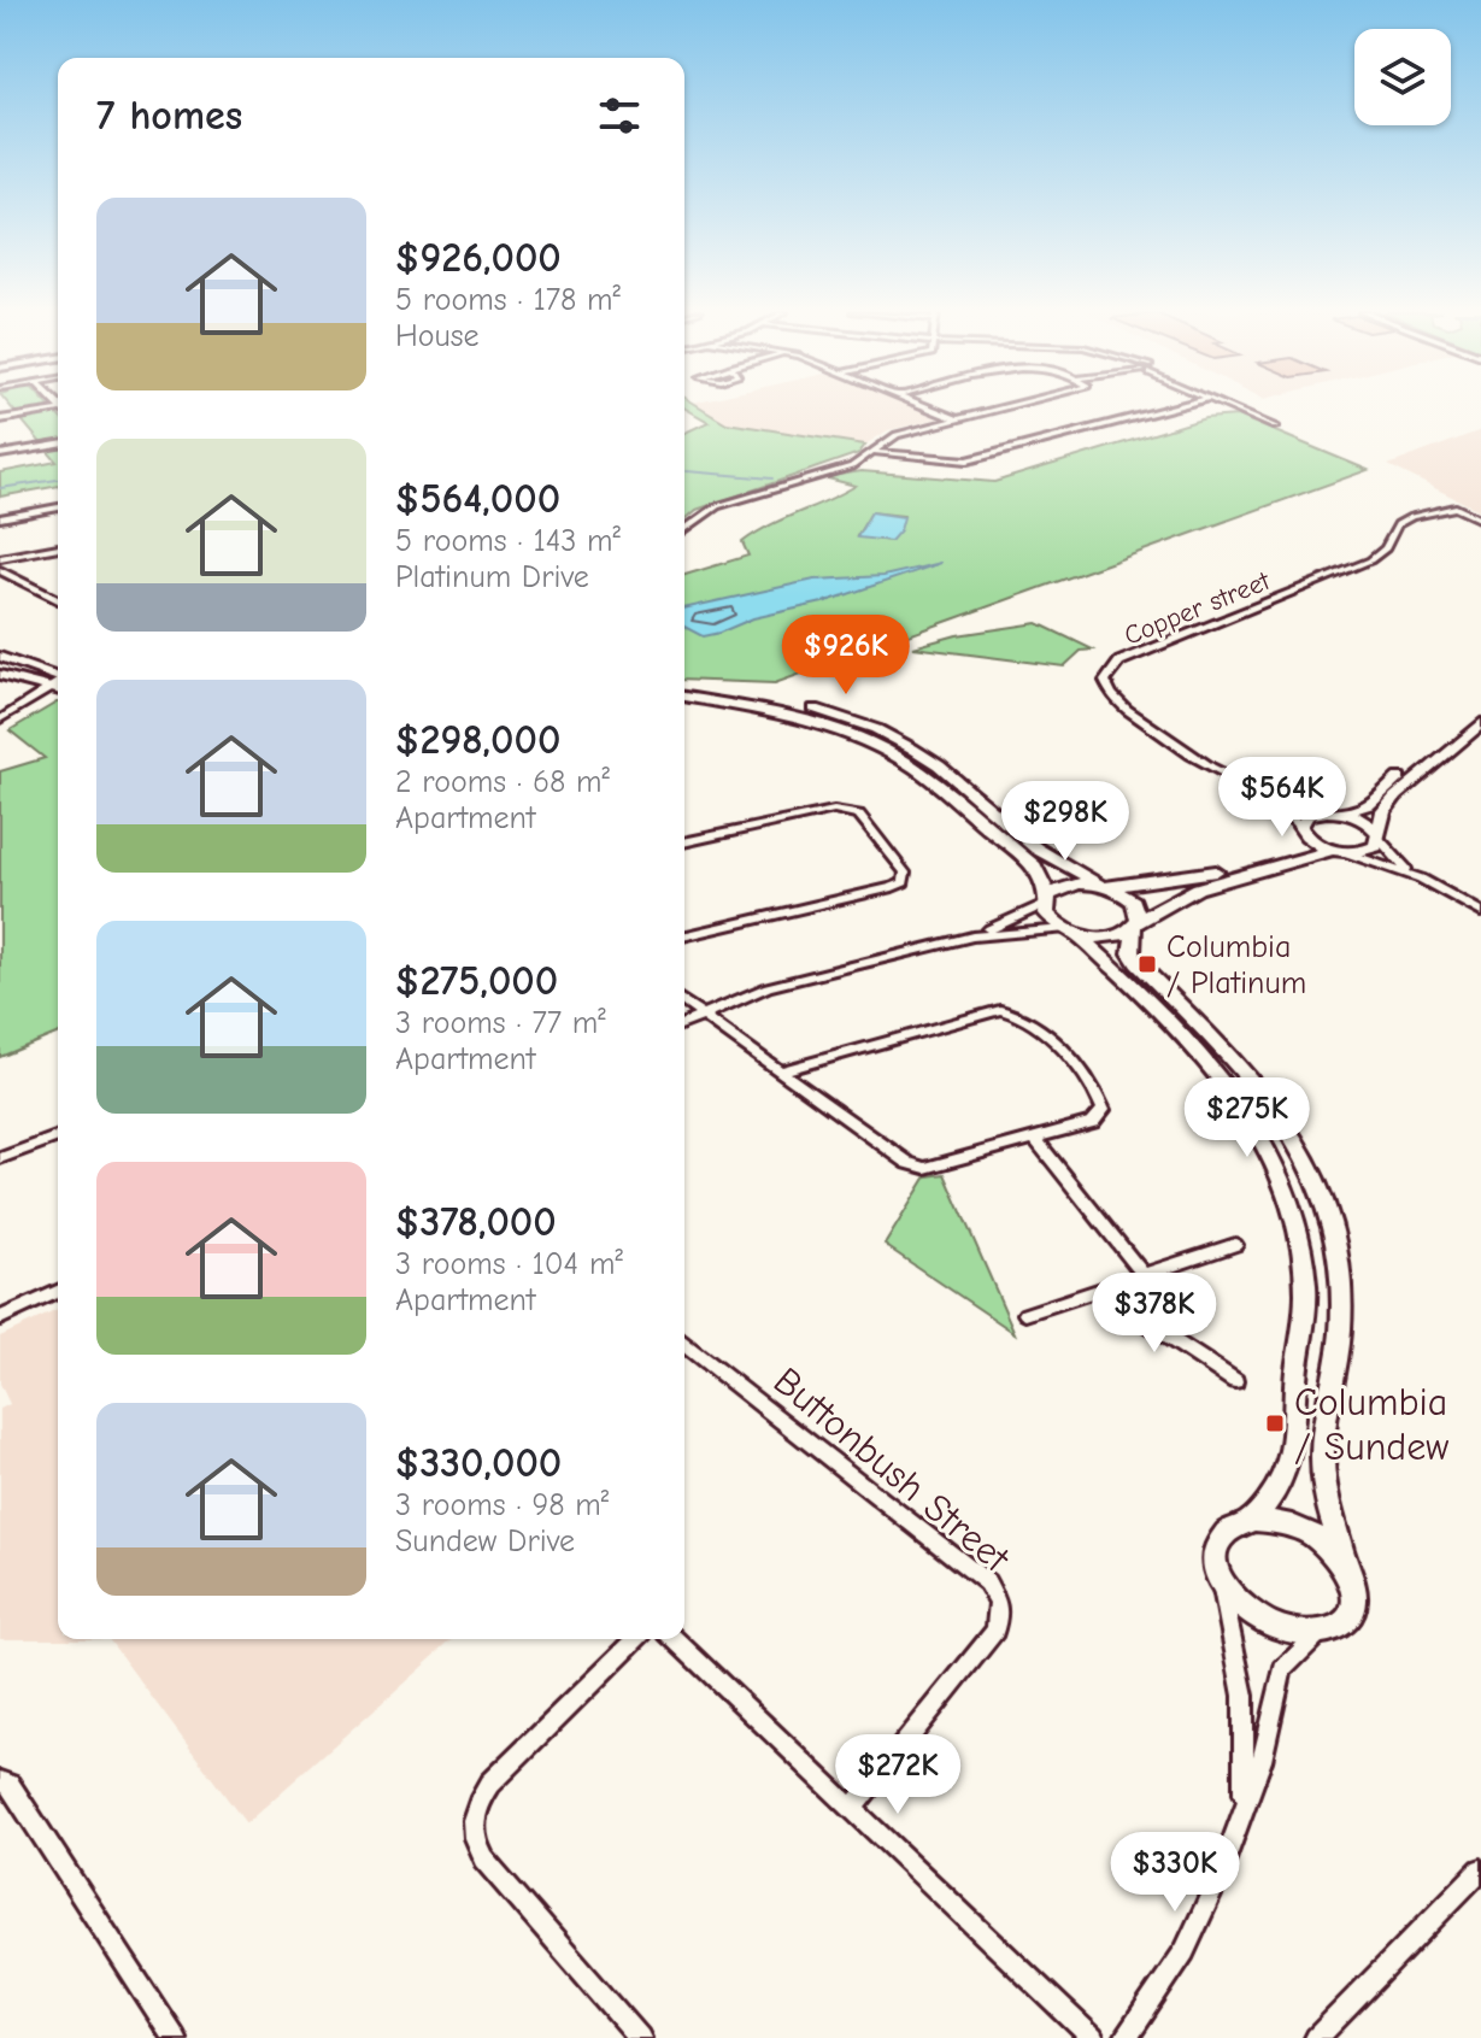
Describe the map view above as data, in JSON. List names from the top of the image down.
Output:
{
  "streets": {
    "street": ["Copper street", "Buttonbush Street"]
  },
  "places": {
    "transit": ["Columbia / Platinum", "Columbia / Sundew"]
  },
  "page": {
    "heading": "7 homes",
    "list": [
      {
        "name": "$926,000",
        "note": "5 rooms · 178 m² · House"
      },
      {
        "name": "$564,000",
        "note": "5 rooms · 143 m² · Platinum Drive"
      },
      {
        "name": "$298,000",
        "note": "2 rooms · 68 m² · Apartment"
      },
      {
        "name": "$275,000",
        "note": "3 rooms · 77 m² · Apartment"
      },
      {
        "name": "$378,000",
        "note": "3 rooms · 104 m² · Apartment"
      },
      {
        "name": "$330,000",
        "note": "3 rooms · 98 m² · Sundew Drive"
      }
    ],
    "price": [
      "$926K",
      "$564K",
      "$298K",
      "$275K",
      "$378K",
      "$272K",
      "$330K"
    ]
  }
}
